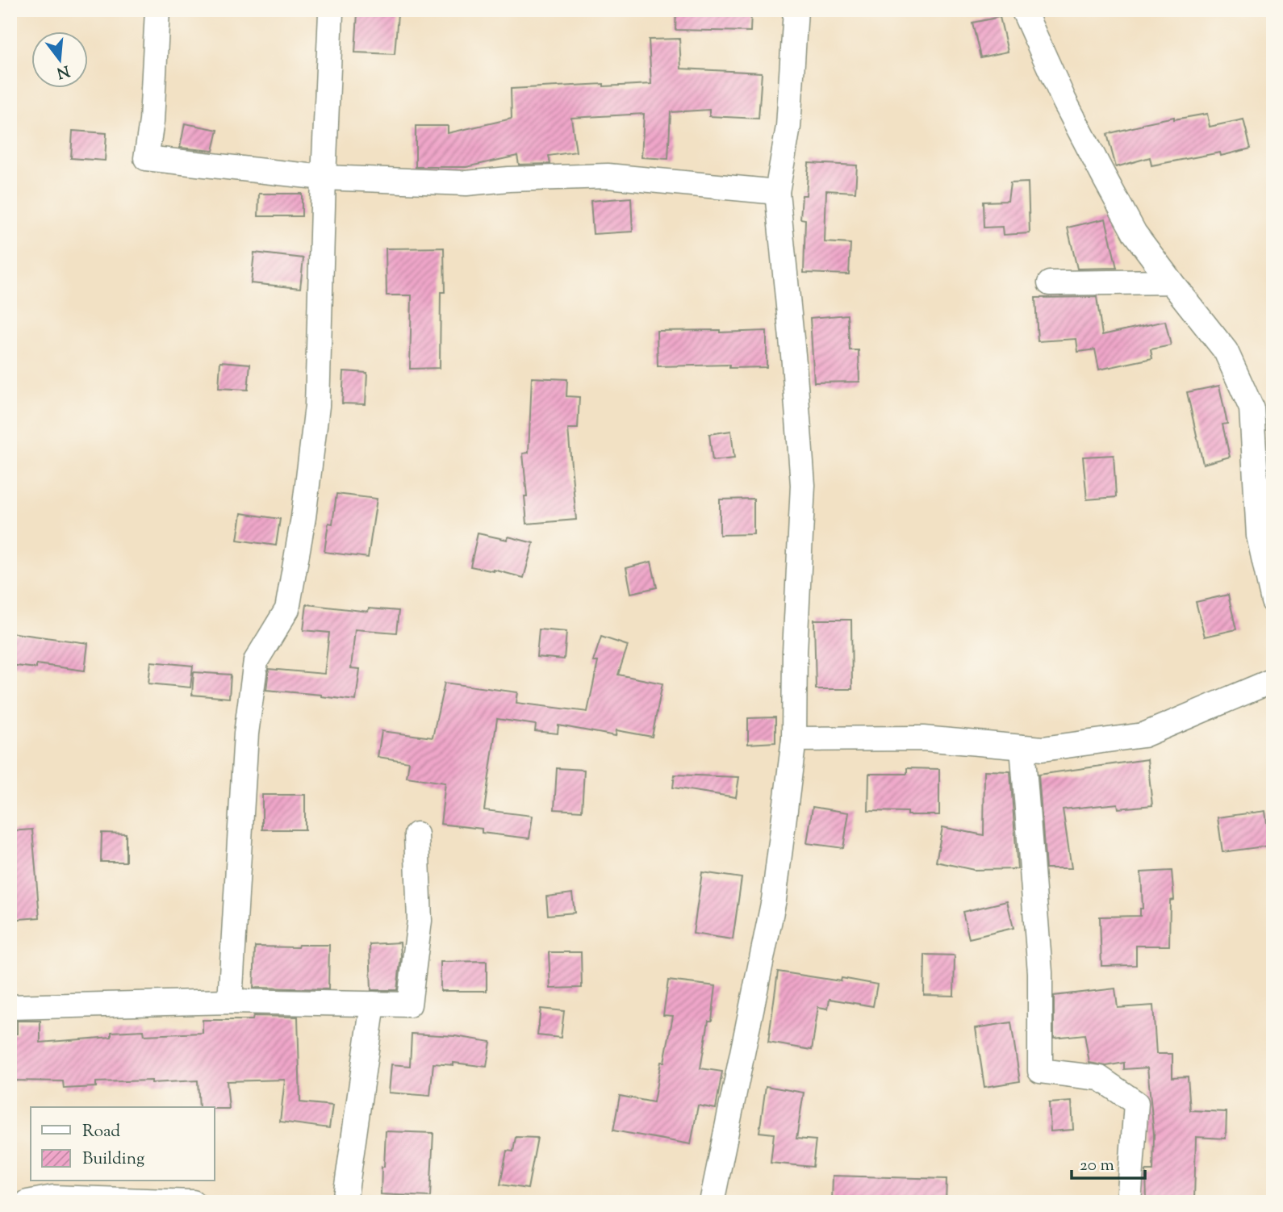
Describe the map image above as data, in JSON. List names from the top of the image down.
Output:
{
  "legend": ["Road", "Building"],
  "scale_bar": "20 m",
  "north": "bottom"
}
